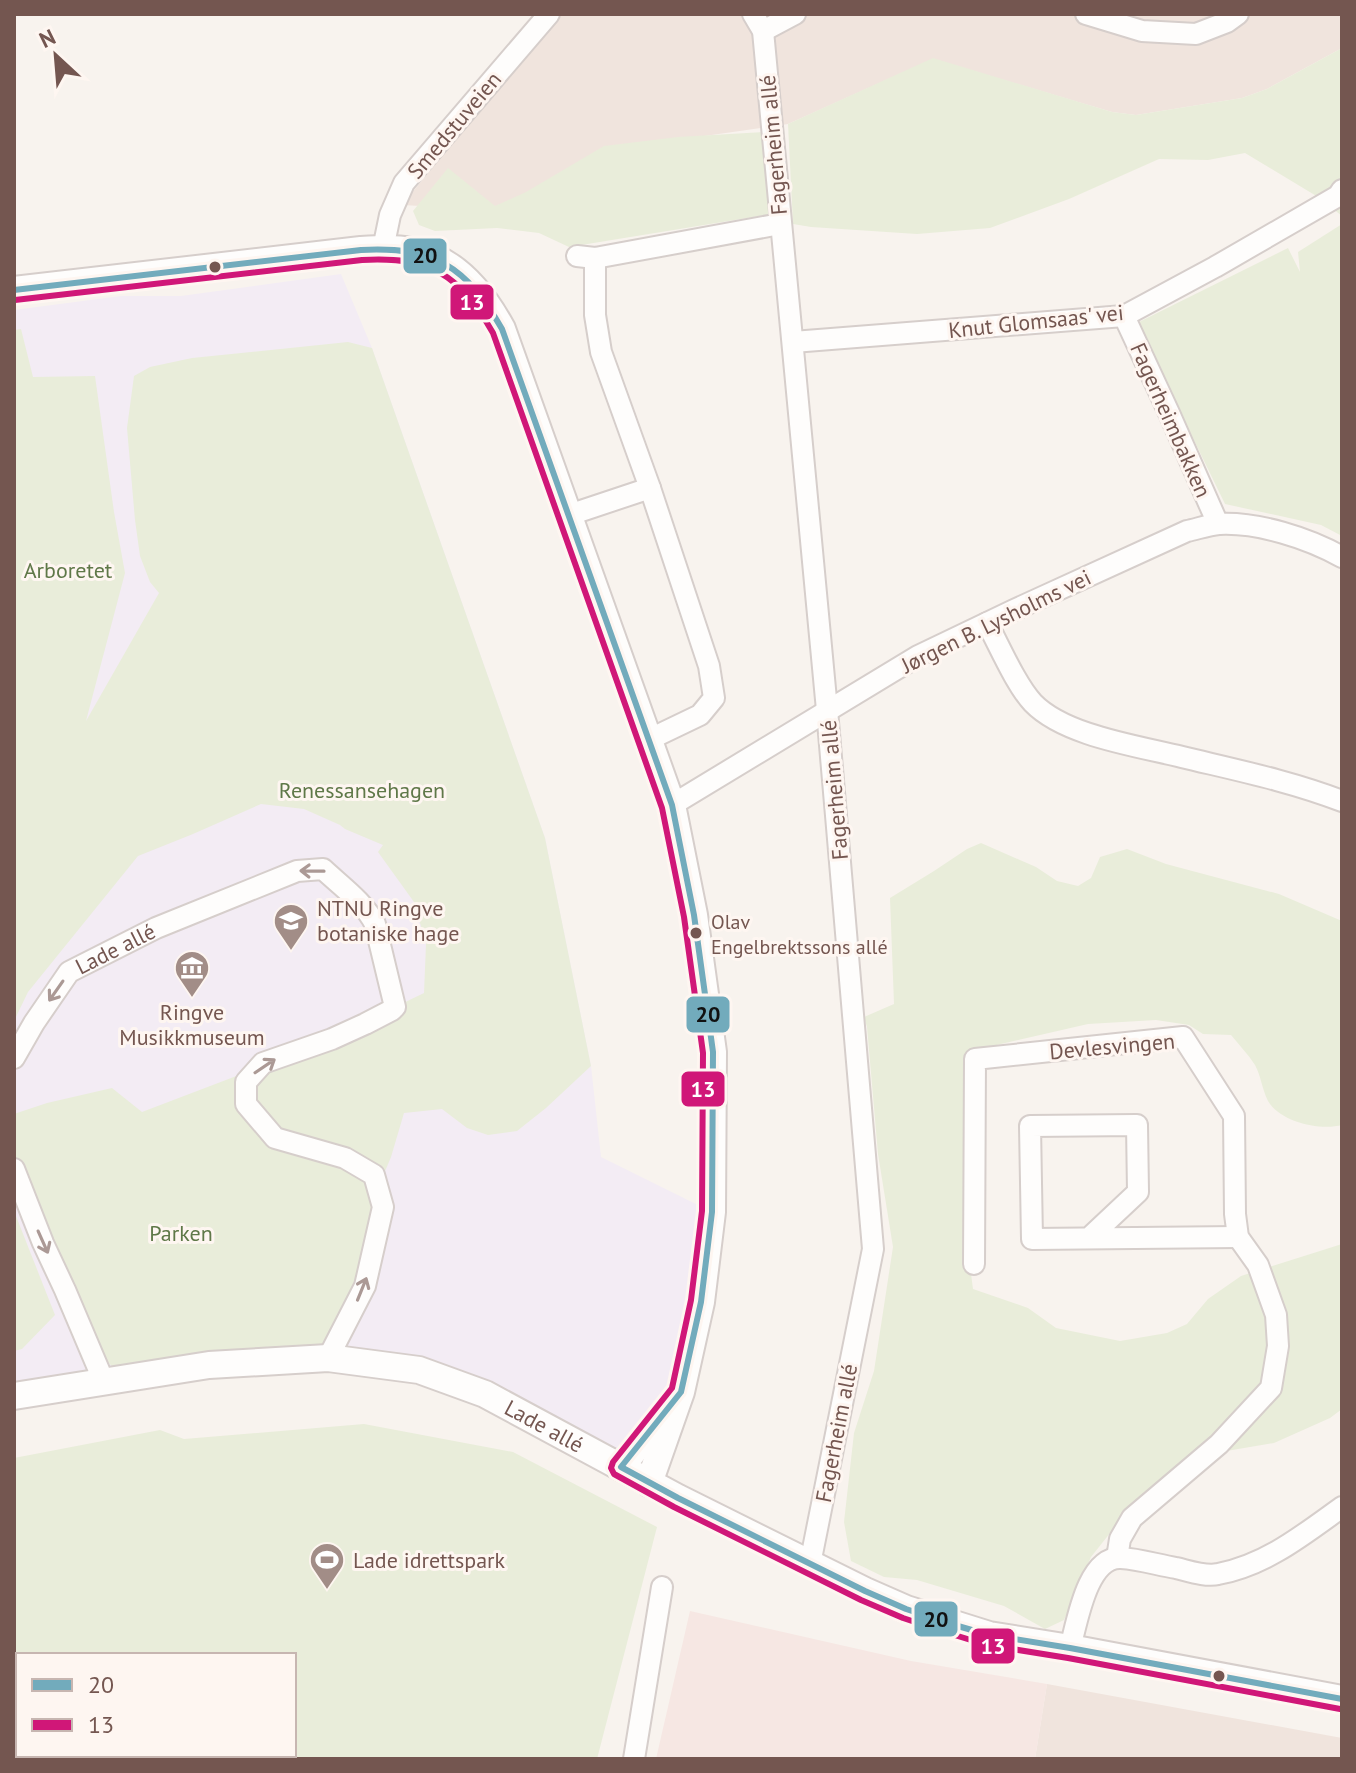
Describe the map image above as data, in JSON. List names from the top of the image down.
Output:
{
  "streets": {
    "street": [
      "Smedstuveien",
      "Fagerheim allé",
      "Knut Glomsaas' vei",
      "Fagerheimbakken",
      "Jørgen B. Lysholms vei",
      "Lade allé",
      "Devlesvingen"
    ]
  },
  "crossings": [
    ["Fagerheim allé", "Knut Glomsaas' vei"],
    ["Fagerheim allé", "Jørgen B. Lysholms vei"],
    ["Fagerheim allé", "Lade allé"],
    ["Knut Glomsaas' vei", "Fagerheimbakken"],
    ["Fagerheimbakken", "Jørgen B. Lysholms vei"],
    ["Lade allé", "Devlesvingen"]
  ],
  "parks": ["Arboretet", "Renessansehagen", "Parken"],
  "places": {
    "other": ["Olav Engelbrektssons allé"],
    "school or university": ["NTNU Ringve botaniske hage"],
    "museum": ["Ringve Musikkmuseum"],
    "sports": ["Lade idrettspark"]
  },
  "lines": ["transit line 20", "transit line 13"],
  "legend": ["20", "13"],
  "north": "top left"
}
